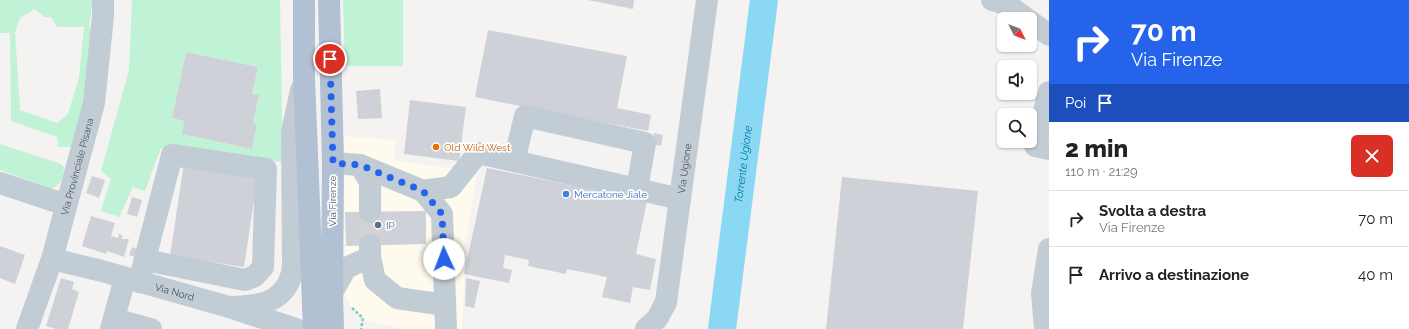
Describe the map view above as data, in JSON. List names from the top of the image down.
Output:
{
  "streets": {
    "main road": ["Via Firenze"],
    "street": ["Via Provinciale Pisana", "Via Ugione", "Via Nord"]
  },
  "crossings": [
    ["Via Provinciale Pisana", "Via Nord"]
  ],
  "water": ["Torrente Ugione"],
  "places": ["Old Wild West", "Mercatone Jiale", "IP"],
  "north": "bottom right",
  "page": {
    "turn": ["70 m", "Via Firenze"],
    "then": "Poi",
    "heading": ["2 min", "110 m · 21:29"],
    "list": [
      {
        "name": "Svolta a destra",
        "note": "Via Firenze",
        "value": "70 m"
      },
      {
        "name": "Arrivo a destinazione",
        "value": "40 m"
      }
    ]
  }
}
